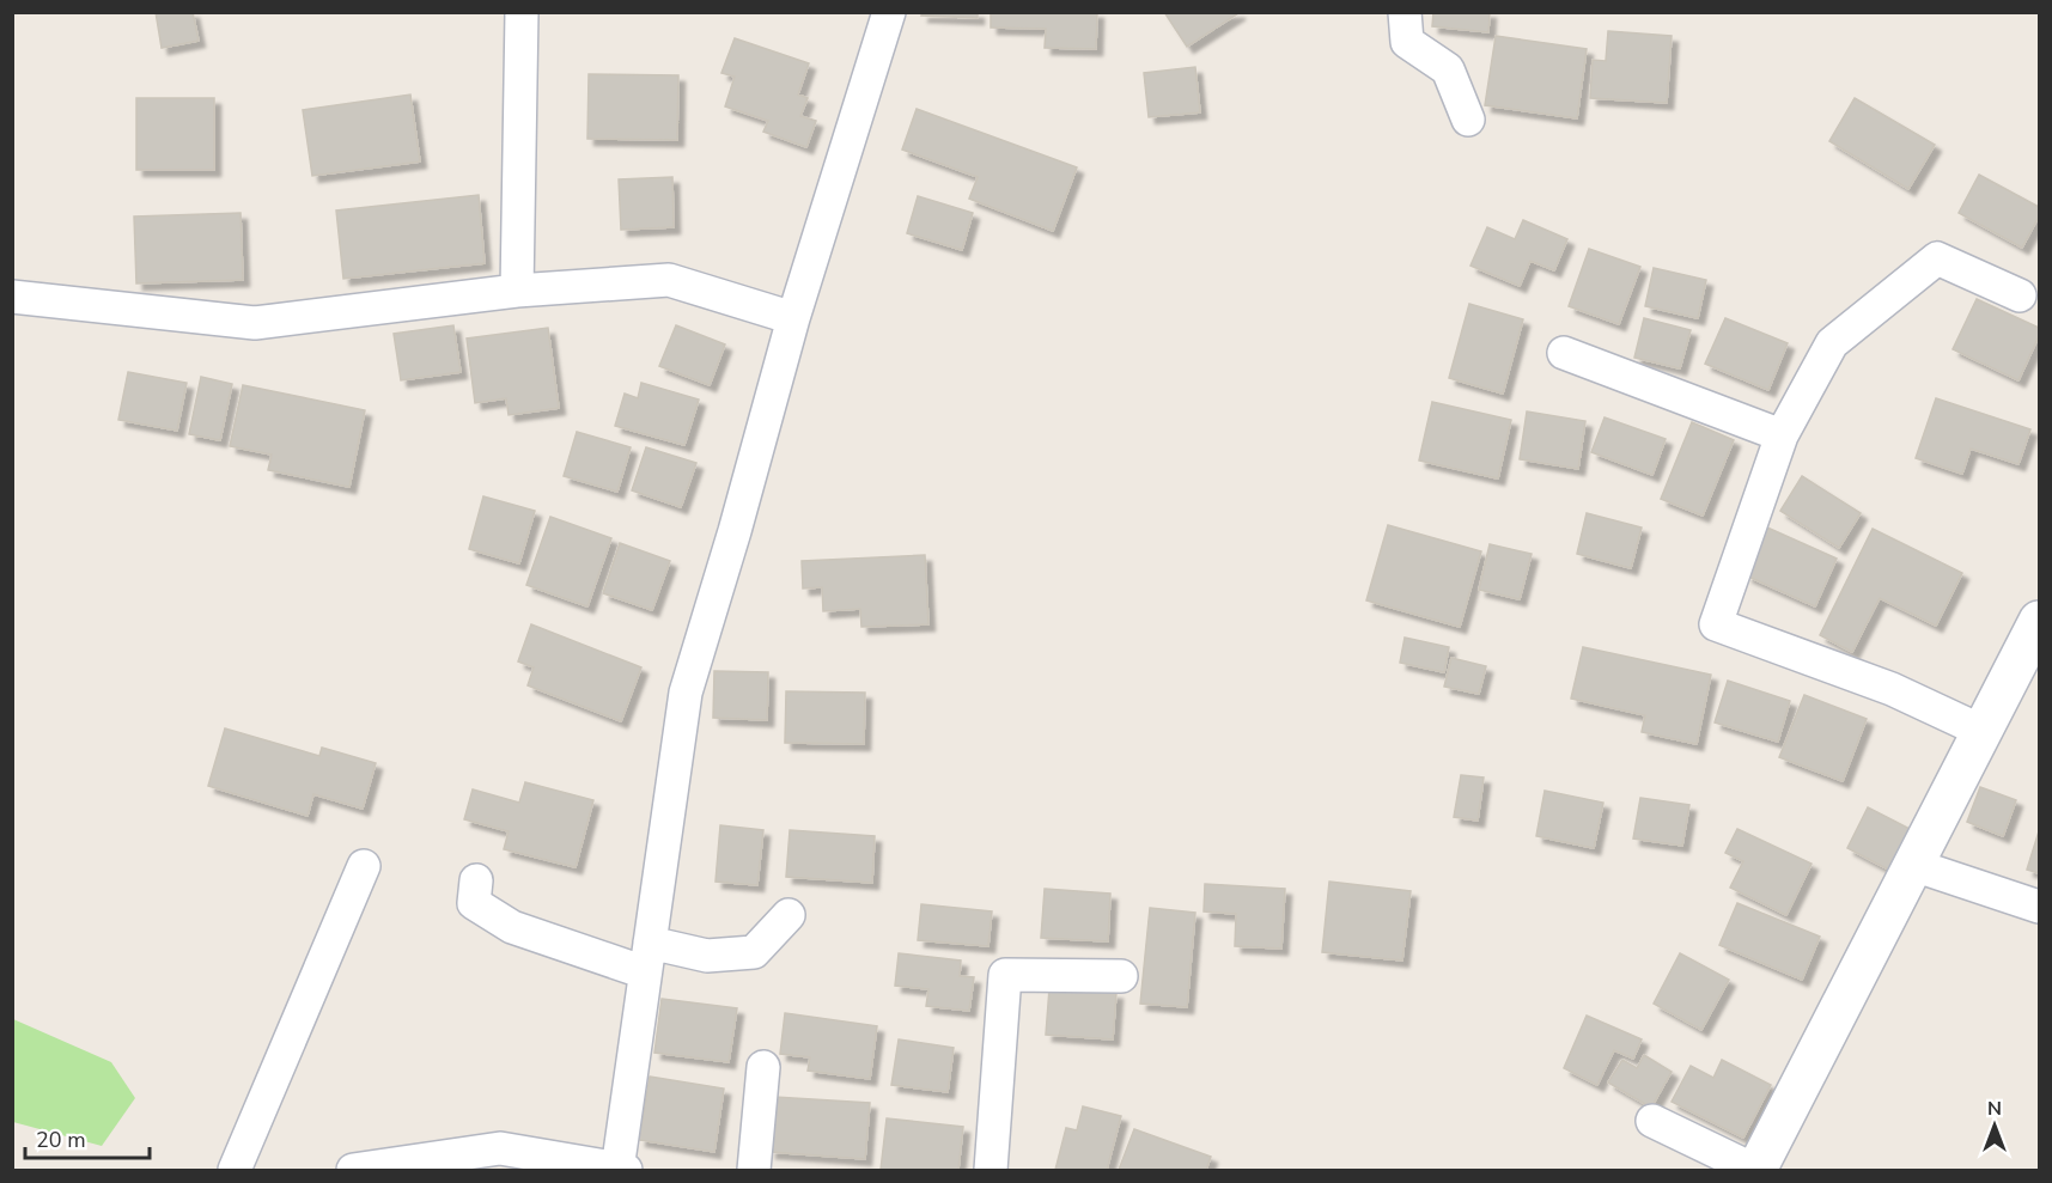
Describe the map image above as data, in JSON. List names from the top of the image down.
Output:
{
  "scale_bar": "20 m",
  "north": "top"
}
